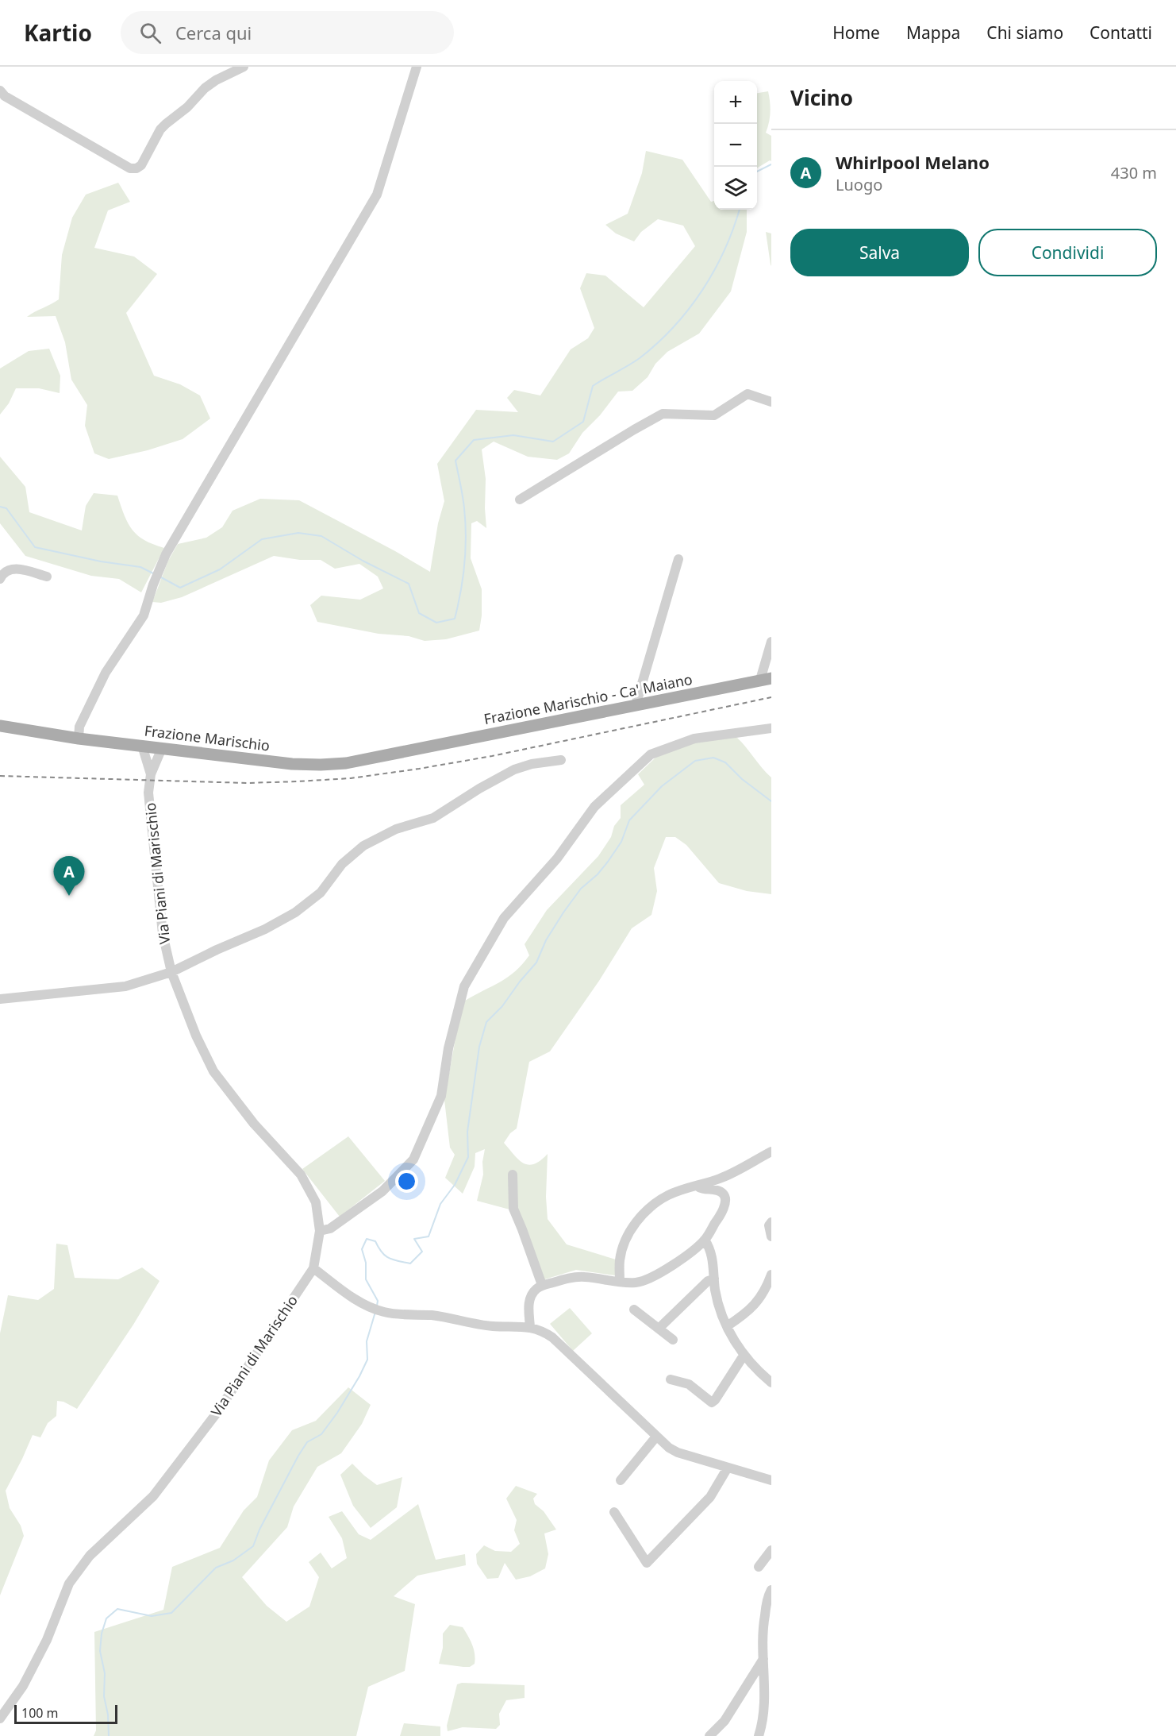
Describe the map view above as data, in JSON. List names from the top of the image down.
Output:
{
  "streets": {
    "main road": ["Frazione Marischio - Ca' Maiano", "Frazione Marischio"],
    "street": ["Via Piani di Marischio"]
  },
  "crossings": [
    ["Frazione Marischio - Ca' Maiano", "Frazione Marischio"]
  ],
  "scale_bar": "100 m",
  "page": {
    "header": "Kartio",
    "search": "Cerca qui",
    "nav": [
      "Home",
      "Mappa",
      "Chi siamo",
      "Contatti"
    ],
    "heading": "Vicino",
    "map_buttons": ["+", "−"],
    "list": [
      {
        "mark": "A",
        "name": "Whirlpool Melano",
        "note": "Luogo",
        "value": "430 m"
      }
    ],
    "buttons": ["Salva", "Condividi"],
    "pins": "A",
    "scale": "100 m"
  }
}
